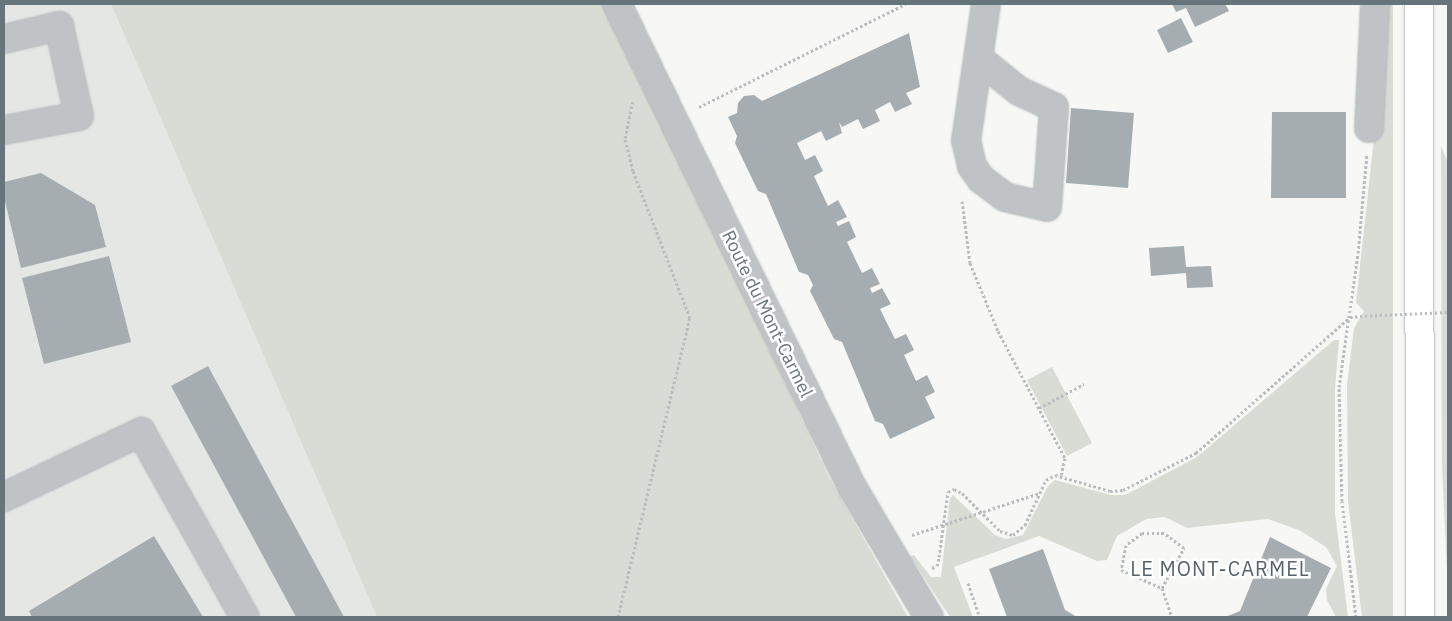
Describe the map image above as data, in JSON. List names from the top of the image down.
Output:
{
  "streets": {
    "street": ["Route du Mont-Carmel"]
  },
  "districts": ["LE MONT-CARMEL"]
}
